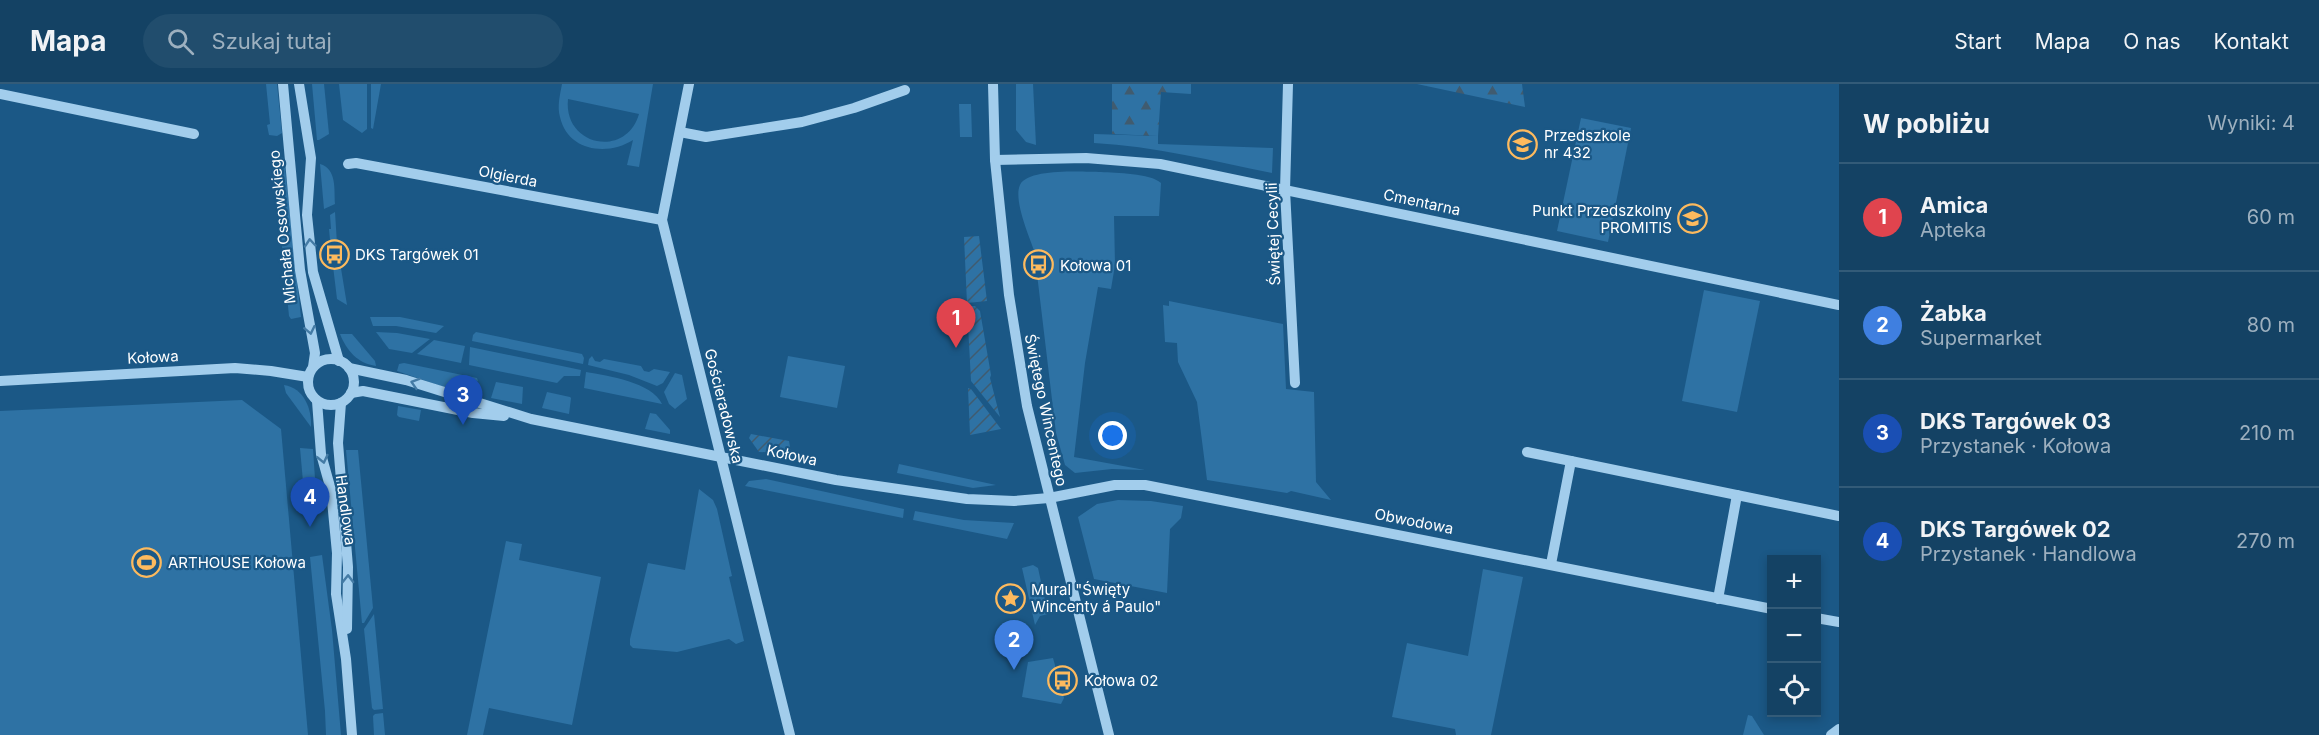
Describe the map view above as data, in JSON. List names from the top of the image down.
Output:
{
  "streets": {
    "street": [
      "Olgierda",
      "Cmentarna",
      "Michała Ossowskiego",
      "Świętej Cecylii",
      "Kołowa",
      "Gościeradowska",
      "Świętego Wincentego",
      "Handlowa",
      "Obwodowa"
    ]
  },
  "crossings": [
    ["Olgierda", "Gościeradowska"],
    ["Cmentarna", "Świętej Cecylii"],
    ["Cmentarna", "Świętego Wincentego"],
    ["Michała Ossowskiego", "Kołowa"],
    ["Michała Ossowskiego", "Handlowa"],
    ["Kołowa", "Gościeradowska"],
    ["Kołowa", "Świętego Wincentego"],
    ["Kołowa", "Handlowa"],
    ["Kołowa", "Obwodowa"],
    ["Świętego Wincentego", "Obwodowa"]
  ],
  "places": {
    "school or university": ["Przedszkole nr 432", "Punkt Przedszkolny PROMITIS"],
    "bus stop": ["DKS Targówek 01", "Kołowa 01", "Kołowa 02"],
    "sports": ["ARTHOUSE Kołowa"],
    "place": ["Mural \"Święty Wincenty á Paulo\""]
  },
  "page": {
    "header": "Mapa",
    "search": "Szukaj tutaj",
    "nav": [
      "Start",
      "Mapa",
      "O nas",
      "Kontakt"
    ],
    "heading": ["W pobliżu", "Wyniki: 4"],
    "list": [
      {
        "mark": "1",
        "name": "Amica",
        "note": "Apteka",
        "value": "60 m"
      },
      {
        "mark": "2",
        "name": "Żabka",
        "note": "Supermarket",
        "value": "80 m"
      },
      {
        "mark": "3",
        "name": "DKS Targówek 03",
        "note": "Przystanek · Kołowa",
        "value": "210 m"
      },
      {
        "mark": "4",
        "name": "DKS Targówek 02",
        "note": "Przystanek · Handlowa",
        "value": "270 m"
      }
    ],
    "pins": [
      "1",
      "3",
      "4",
      "2"
    ],
    "map_buttons": ["+", "−"]
  }
}
